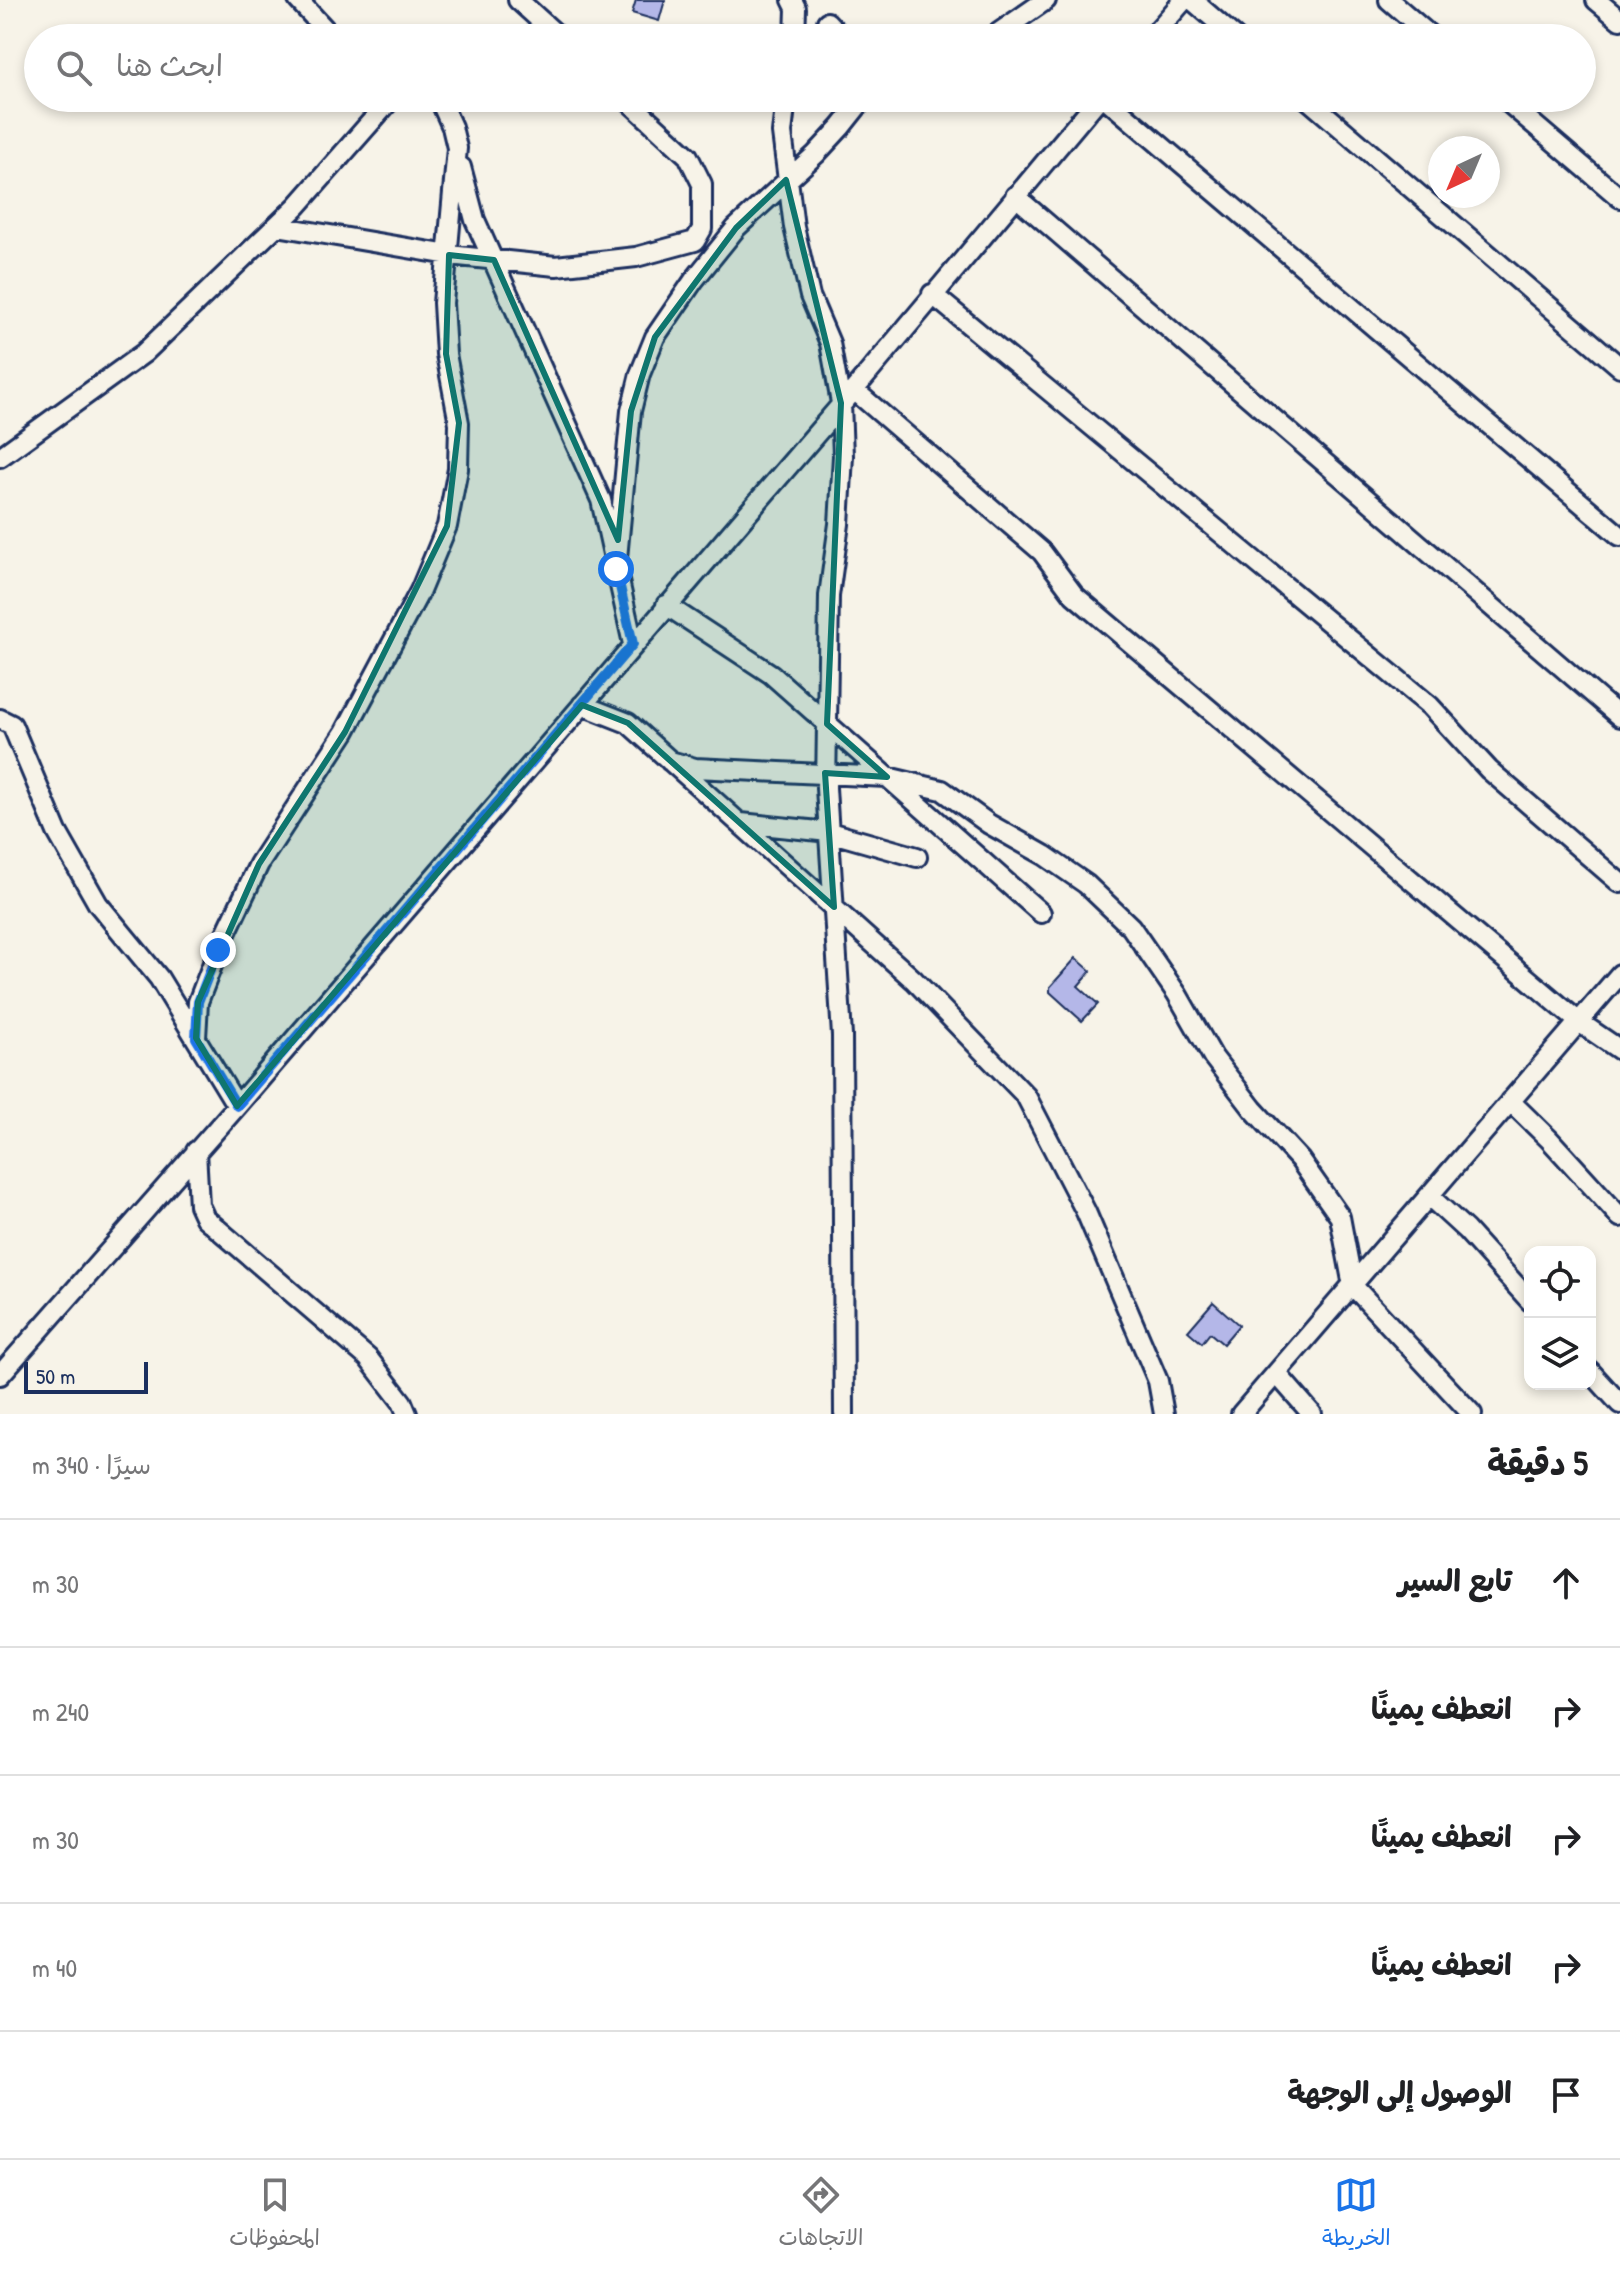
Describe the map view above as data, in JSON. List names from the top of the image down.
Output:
{
  "scale_bar": "50 m",
  "north": "bottom left",
  "page": {
    "search": "ابحث هنا",
    "scale": "50 m",
    "heading": ["5 دقيقة", "سيرًا · 340 m"],
    "list": [
      ["تابع السير", "30 m"],
      ["انعطف يمينًا", "240 m"],
      ["انعطف يمينًا", "30 m"],
      ["انعطف يمينًا", "40 m"],
      "الوصول إلى الوجهة"
    ],
    "nav": ["الخريطة", "الاتجاهات", "المحفوظات"]
  }
}
